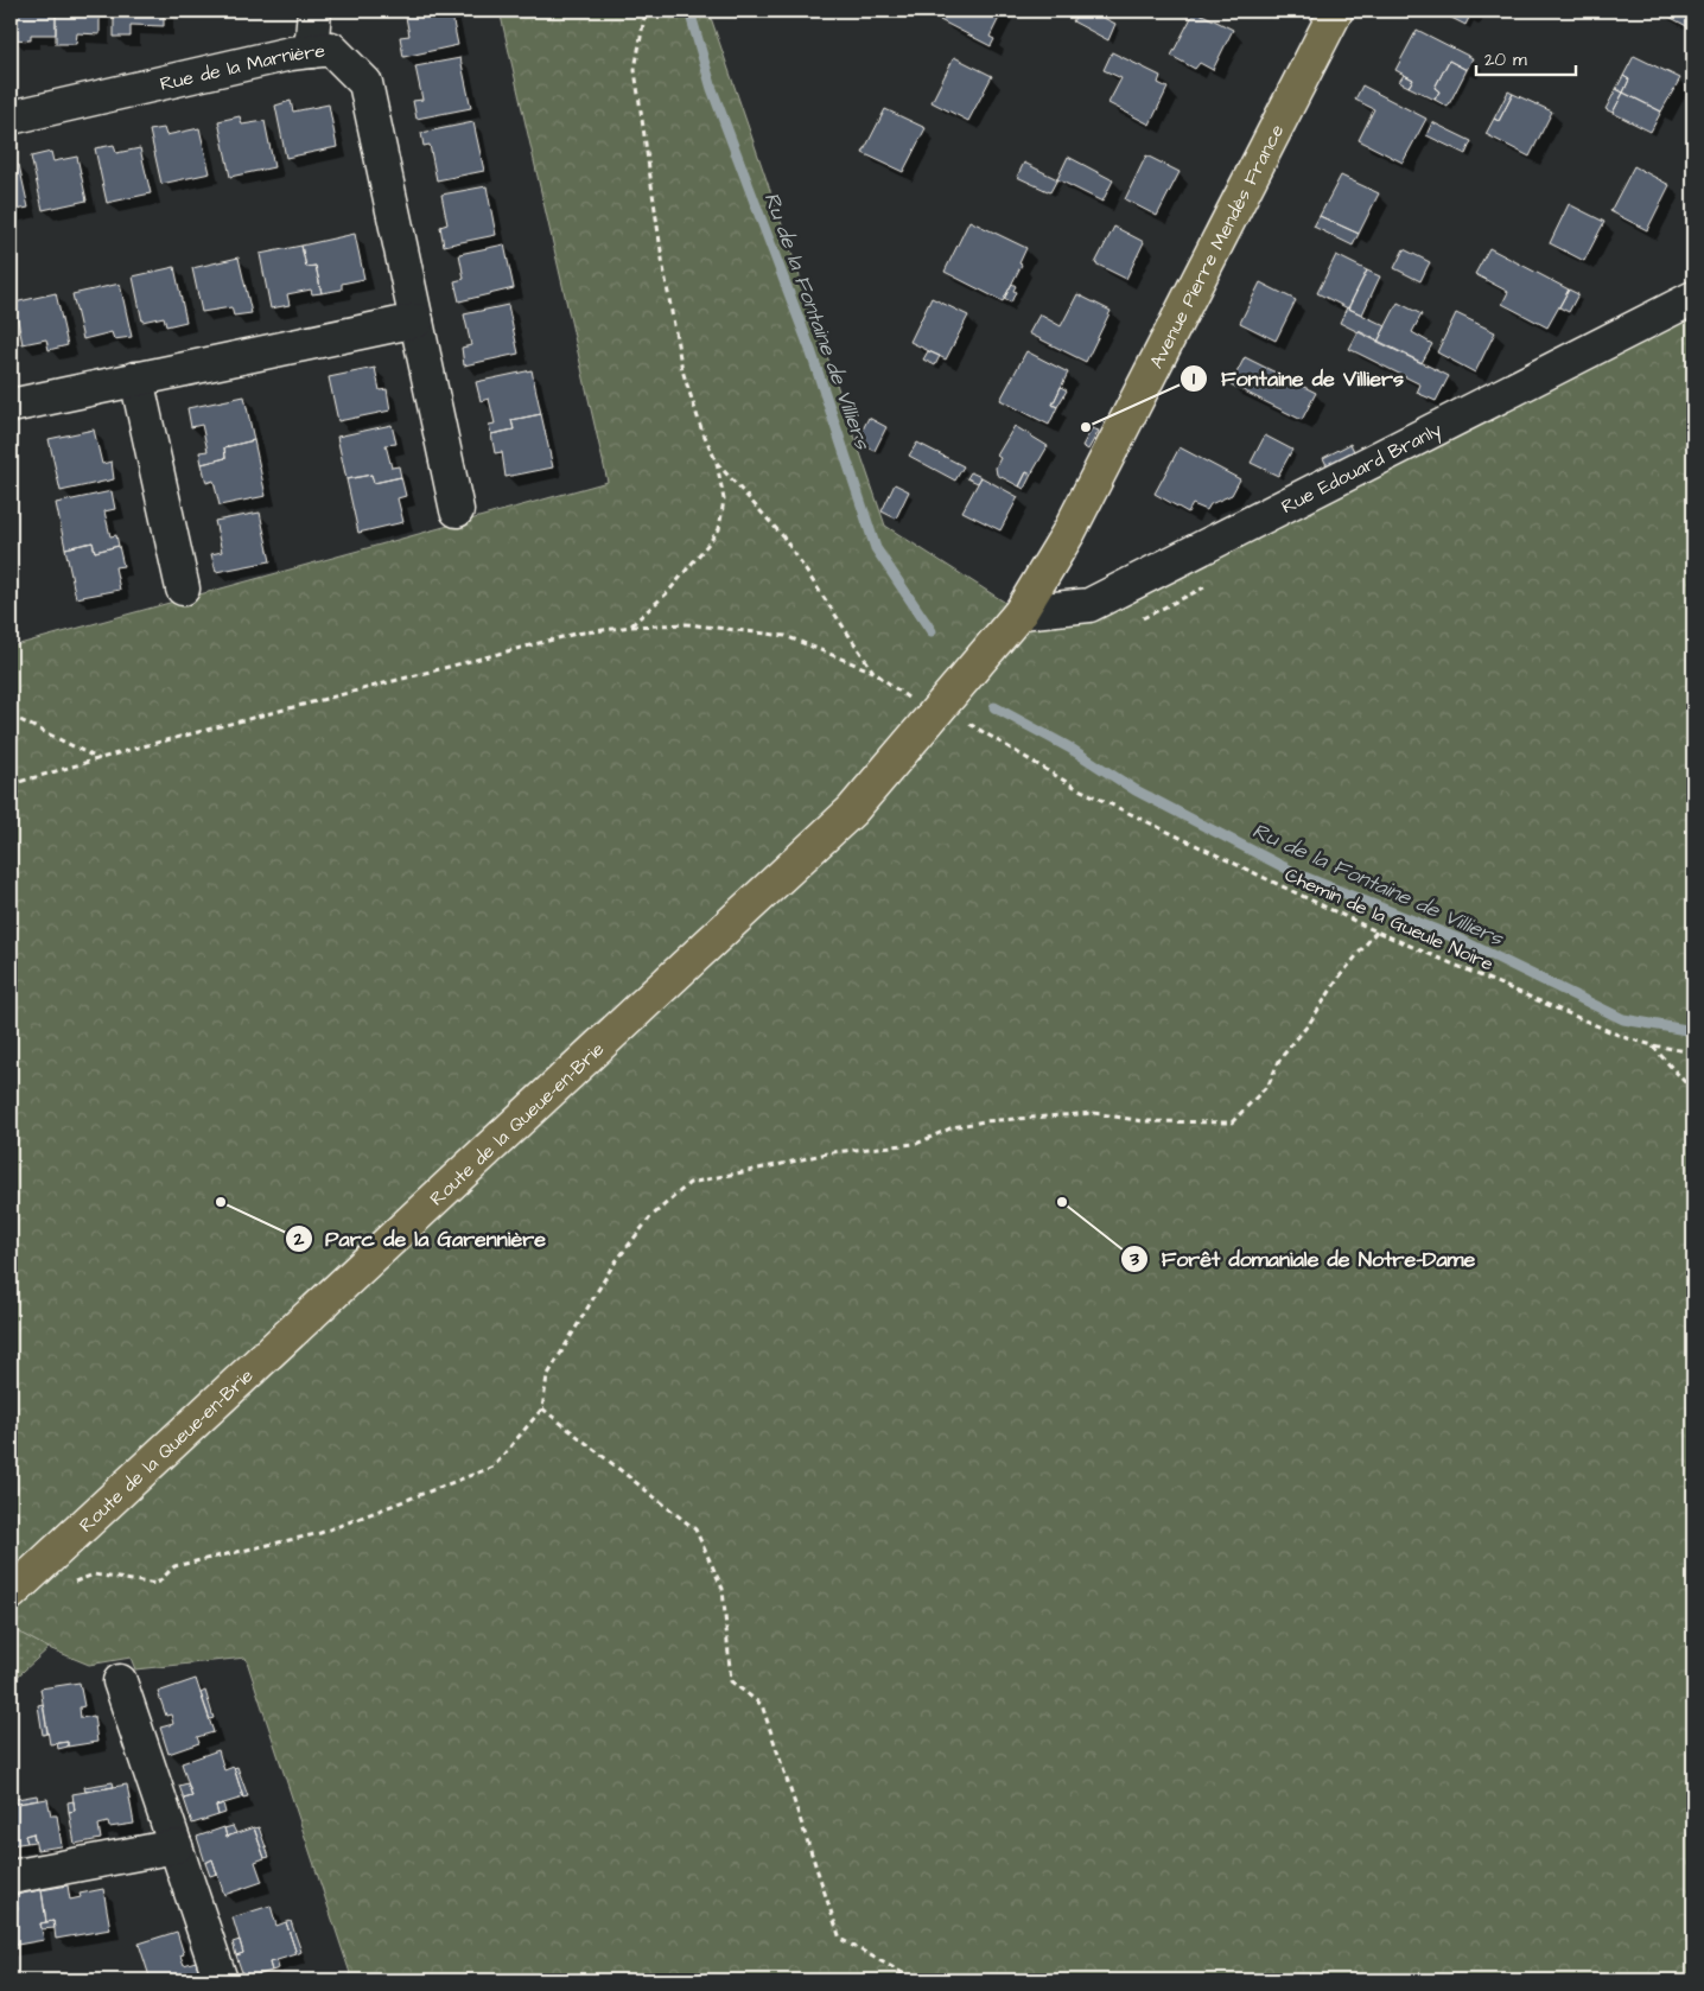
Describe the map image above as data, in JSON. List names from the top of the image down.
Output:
{
  "streets": {
    "main road": ["Avenue Pierre Mendès France", "Route de la Queue-en-Brie"],
    "street": ["Rue de la Marnière", "Rue Edouard Branly"],
    "path": ["Chemin de la Gueule Noire"]
  },
  "crossings": [
    ["Avenue Pierre Mendès France", "Rue Edouard Branly"],
    ["Avenue Pierre Mendès France", "Route de la Queue-en-Brie"]
  ],
  "water": ["Ru de la Fontaine de Villiers"],
  "places": ["Fontaine de Villiers", "Parc de la Garennière", "Forêt domaniale de Notre-Dame"],
  "scale_bar": "20 m"
}
